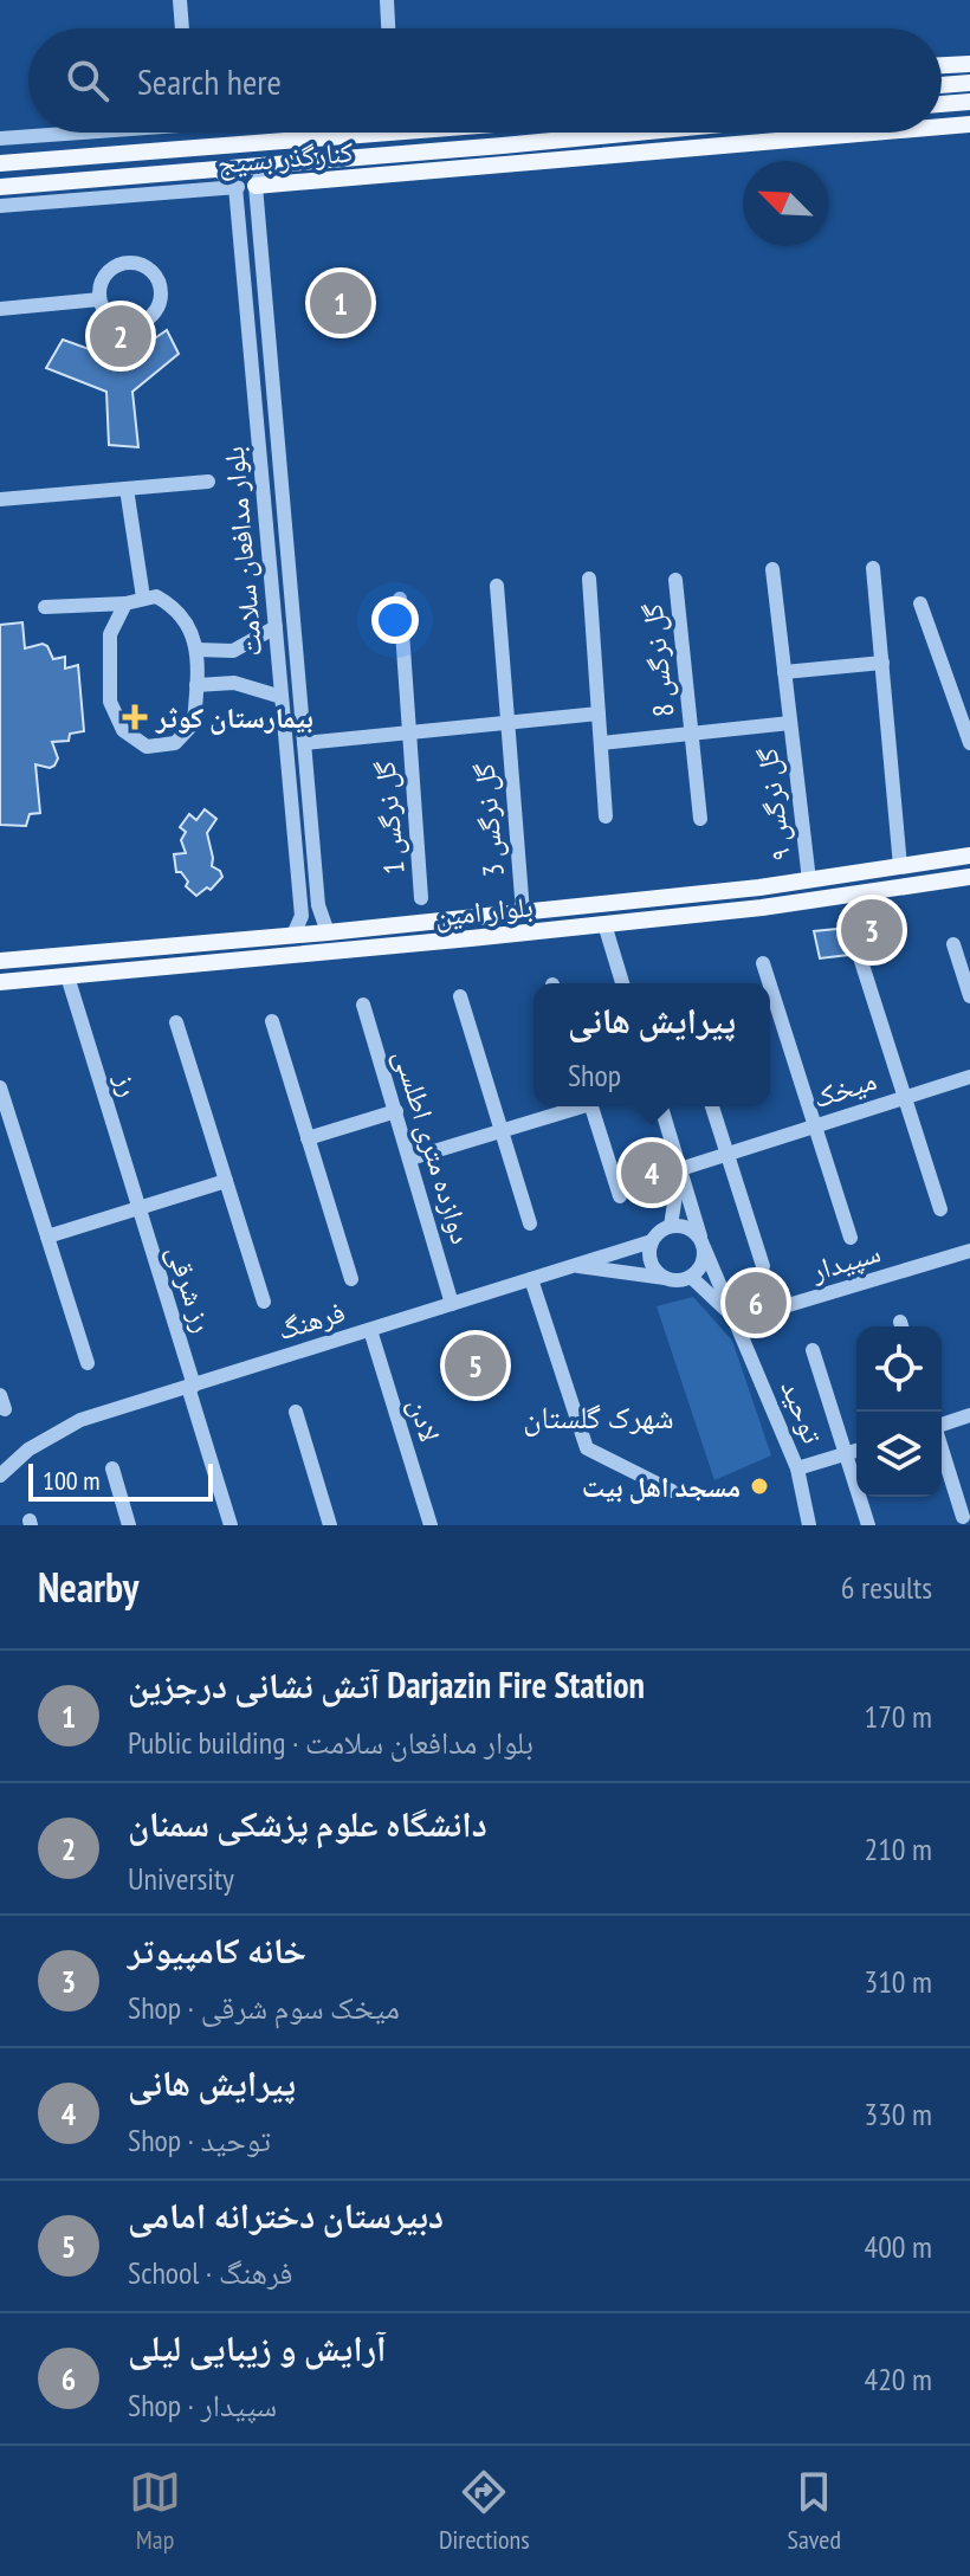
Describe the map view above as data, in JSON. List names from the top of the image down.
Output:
{
  "streets": {
    "main road": ["کنارگذر بسیج", "بلوار امین"],
    "street": [
      "بلوار مدافعان سلامت",
      "گل نرگس 8",
      "گل نرگس ۹",
      "گل نرگس 1",
      "گل نرگس 3",
      "رز",
      "میخک",
      "دوازده متری اطلسی",
      "سپیدار",
      "رز شرقی",
      "فرهنگ",
      "توحید",
      "لادن"
    ]
  },
  "crossings": [
    ["کنارگذر بسیج", "بلوار مدافعان سلامت"],
    ["بلوار مدافعان سلامت", "بلوار امین"],
    ["گل نرگس ۹", "بلوار امین"],
    ["گل نرگس 3", "بلوار امین"],
    ["بلوار امین", "رز"],
    ["رز", "رز شرقی"],
    ["میخک", "توحید"],
    ["دوازده متری اطلسی", "فرهنگ"],
    ["سپیدار", "توحید"],
    ["رز شرقی", "فرهنگ"],
    ["فرهنگ", "توحید"],
    ["فرهنگ", "لادن"]
  ],
  "districts": ["شهرک گلستان"],
  "places": {
    "health": ["بیمارستان کوثر"],
    "other": ["مسجد اهل بیت"]
  },
  "scale_bar": "100 m",
  "north": "top left",
  "page": {
    "search": "Search here",
    "pins": [
      "1",
      "2",
      "3",
      "4",
      "6",
      "5"
    ],
    "popup": ["پیرایش هانی", "Shop"],
    "scale": "100 m",
    "heading": ["Nearby", "6 results"],
    "list": [
      {
        "mark": "1",
        "name": "آتش نشانی درجزین Darjazin Fire Station",
        "note": "Public building · بلوار مدافعان سلامت",
        "value": "170 m"
      },
      {
        "mark": "2",
        "name": "دانشگاه علوم پزشکی سمنان",
        "note": "University",
        "value": "210 m"
      },
      {
        "mark": "3",
        "name": "خانه کامپیوتر",
        "note": "Shop · میخک سوم شرقی",
        "value": "310 m"
      },
      {
        "mark": "4",
        "name": "پیرایش هانی",
        "note": "Shop · توحید",
        "value": "330 m"
      },
      {
        "mark": "5",
        "name": "دبیرستان دخترانه امامی",
        "note": "School · فرهنگ",
        "value": "400 m"
      },
      {
        "mark": "6",
        "name": "آرایش و زیبایی لیلی",
        "note": "Shop · سپیدار",
        "value": "420 m"
      }
    ],
    "nav": ["Map", "Directions", "Saved"]
  }
}
